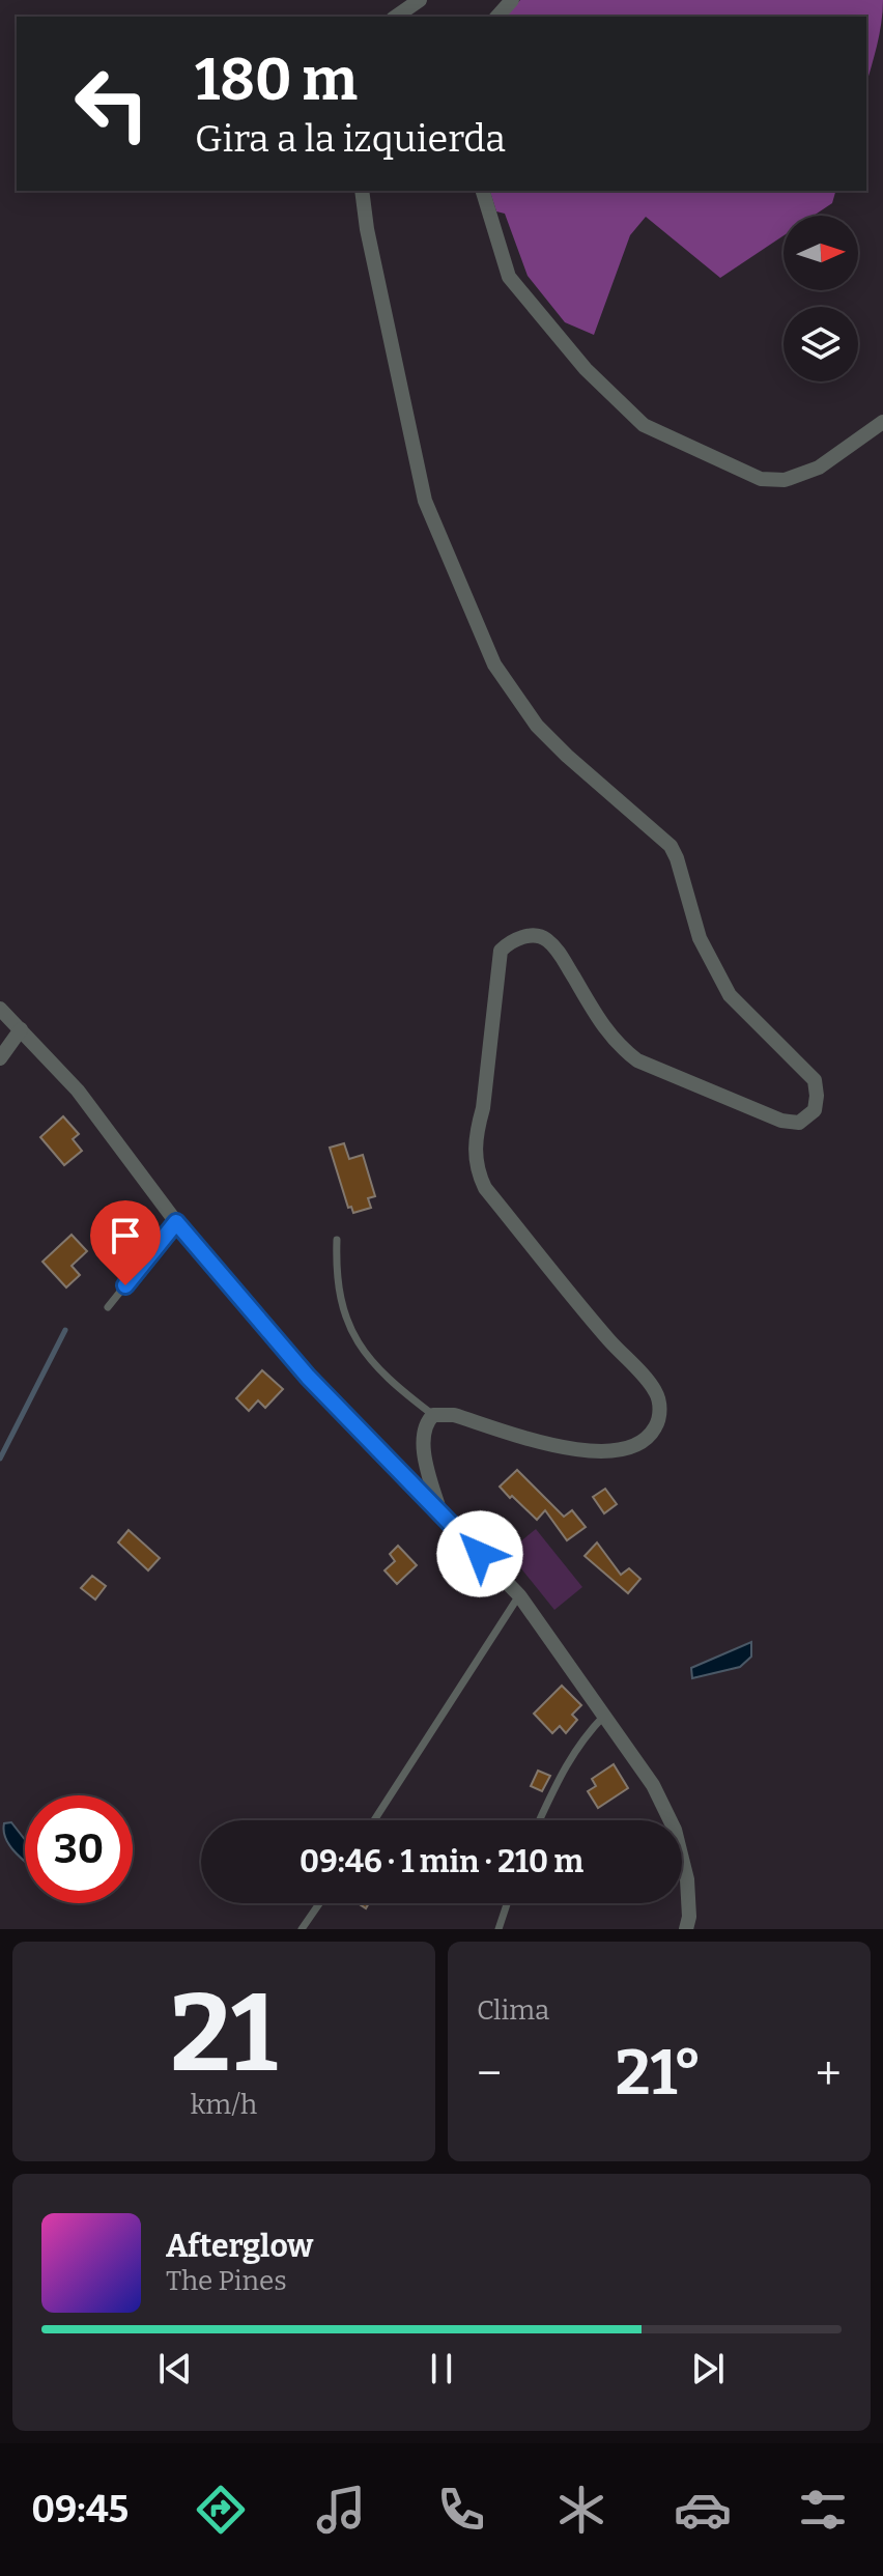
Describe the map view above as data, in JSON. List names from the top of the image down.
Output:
{
  "north": "right",
  "page": {
    "turn": ["180 m", "Gira a la izquierda"],
    "limit": "30",
    "trip": "09:46 · 1 min · 210 m",
    "tile": [
      ["21", "km/h"],
      "Clima"
    ],
    "heat": ["−", "21°", "+"],
    "song": ["Afterglow", "The Pines"],
    "tabs": "09:45"
  }
}
